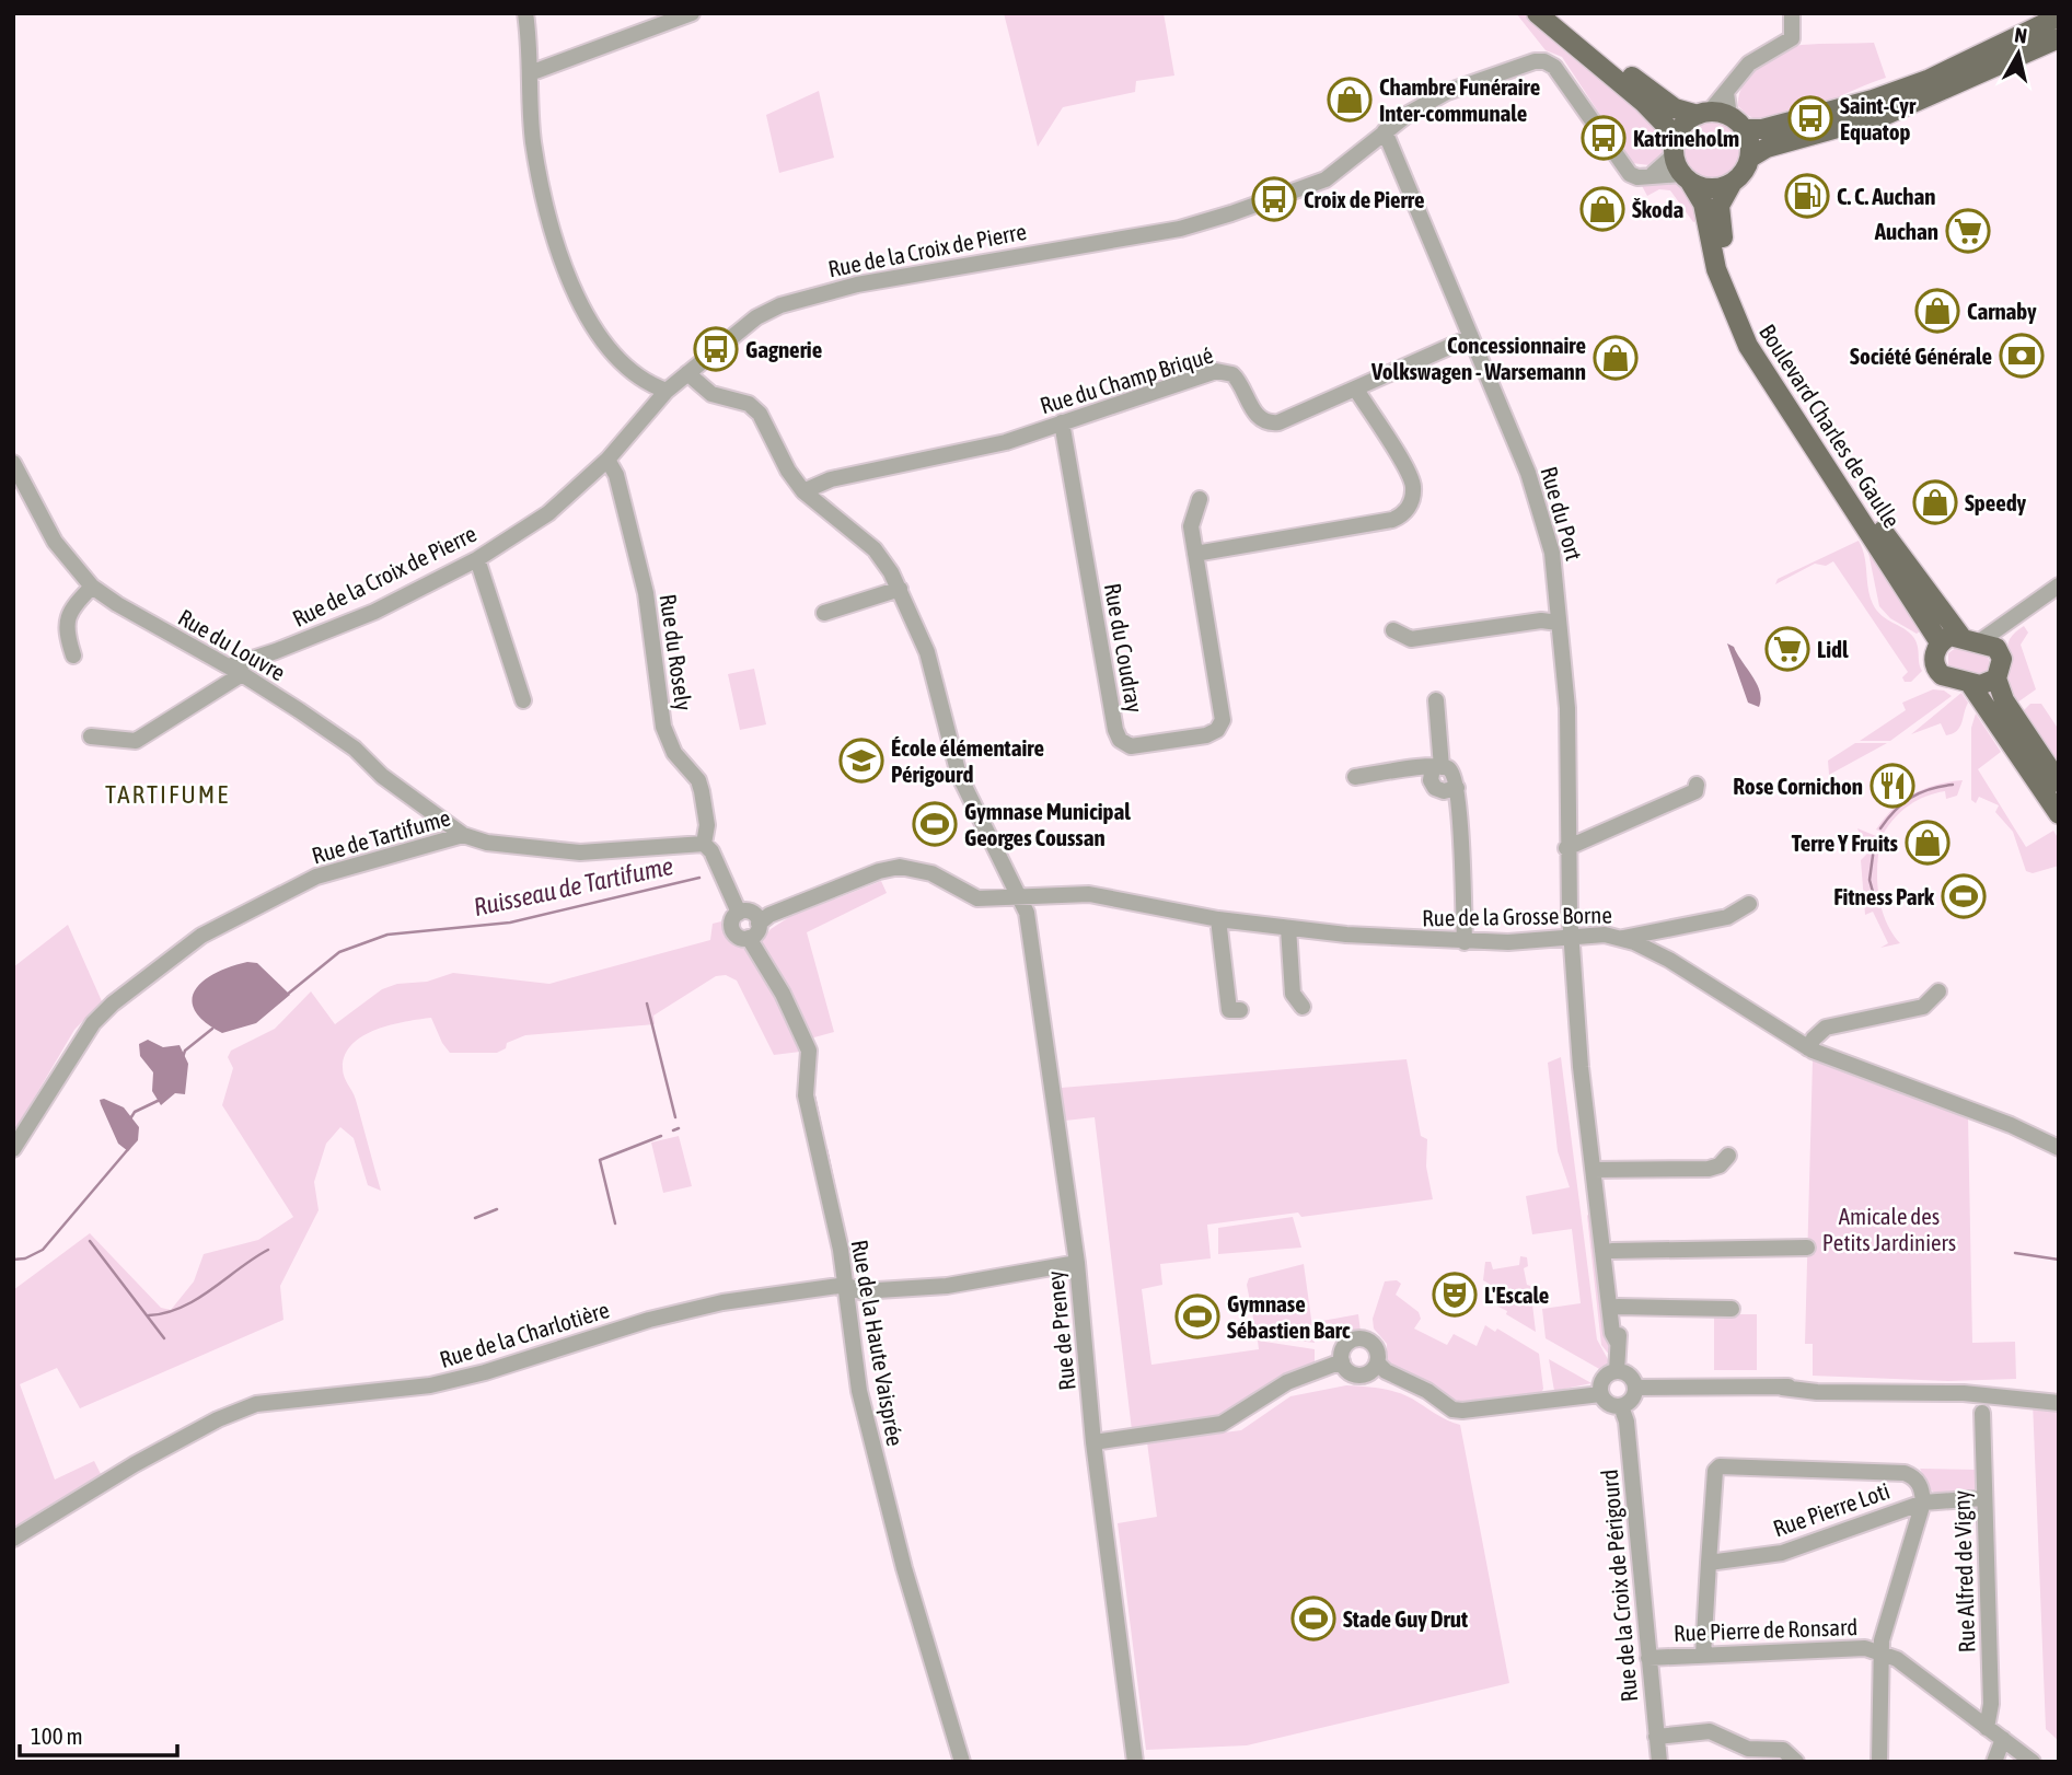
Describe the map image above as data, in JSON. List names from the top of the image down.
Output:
{
  "streets": {
    "main road": ["Boulevard Charles de Gaulle"],
    "street": [
      "Rue de la Croix de Pierre",
      "Rue du Champ Briqué",
      "Rue du Port",
      "Rue du Louvre",
      "Rue du Coudray",
      "Rue du Rosely",
      "Rue de Tartifume",
      "Rue de la Grosse Borne",
      "Rue de Preney",
      "Rue de la Charlotière",
      "Rue de la Haute Vaisprée",
      "Rue Pierre Loti",
      "Rue Alfred de Vigny",
      "Rue de la Croix de Périgourd",
      "Rue Pierre de Ronsard"
    ]
  },
  "crossings": [
    ["Rue de la Croix de Pierre", "Boulevard Charles de Gaulle"],
    ["Rue de la Croix de Pierre", "Rue du Port"],
    ["Rue de la Croix de Pierre", "Rue du Louvre"],
    ["Rue de la Croix de Pierre", "Rue du Rosely"],
    ["Rue de la Croix de Pierre", "Rue de Preney"],
    ["Rue du Champ Briqué", "Rue du Port"],
    ["Rue du Champ Briqué", "Rue du Coudray"],
    ["Rue du Champ Briqué", "Rue de Preney"],
    ["Rue du Port", "Rue de la Grosse Borne"],
    ["Rue du Louvre", "Rue de Tartifume"],
    ["Rue du Rosely", "Rue de Tartifume"],
    ["Rue de la Grosse Borne", "Rue de Preney"],
    ["Rue de Preney", "Rue de la Charlotière"],
    ["Rue de la Charlotière", "Rue de la Haute Vaisprée"],
    ["Rue Pierre Loti", "Rue Alfred de Vigny"],
    ["Rue Alfred de Vigny", "Rue Pierre de Ronsard"],
    ["Rue de la Croix de Périgourd", "Rue Pierre de Ronsard"]
  ],
  "districts": ["TARTIFUME"],
  "water": ["Ruisseau de Tartifume"],
  "parks": ["Amicale des Petits Jardiniers"],
  "places": {
    "shop": [
      "Chambre Funéraire Inter-communale",
      "Škoda",
      "Carnaby",
      "Concessionnaire Volkswagen - Warsemann",
      "Speedy",
      "Terre Y Fruits"
    ],
    "bus stop": [
      "Saint-Cyr Equatop",
      "Katrineholm",
      "Croix de Pierre",
      "Gagnerie"
    ],
    "fuel station": ["C. C. Auchan"],
    "supermarket": ["Auchan", "Lidl"],
    "bank": ["Société Générale"],
    "school or university": ["École élémentaire Périgourd"],
    "restaurant": ["Rose Cornichon"],
    "sports": [
      "Gymnase Municipal Georges Coussan",
      "Fitness Park",
      "Gymnase Sébastien Barc",
      "Stade Guy Drut"
    ],
    "theatre": ["L'Escale"]
  },
  "scale_bar": "100 m",
  "north": "top"
}
